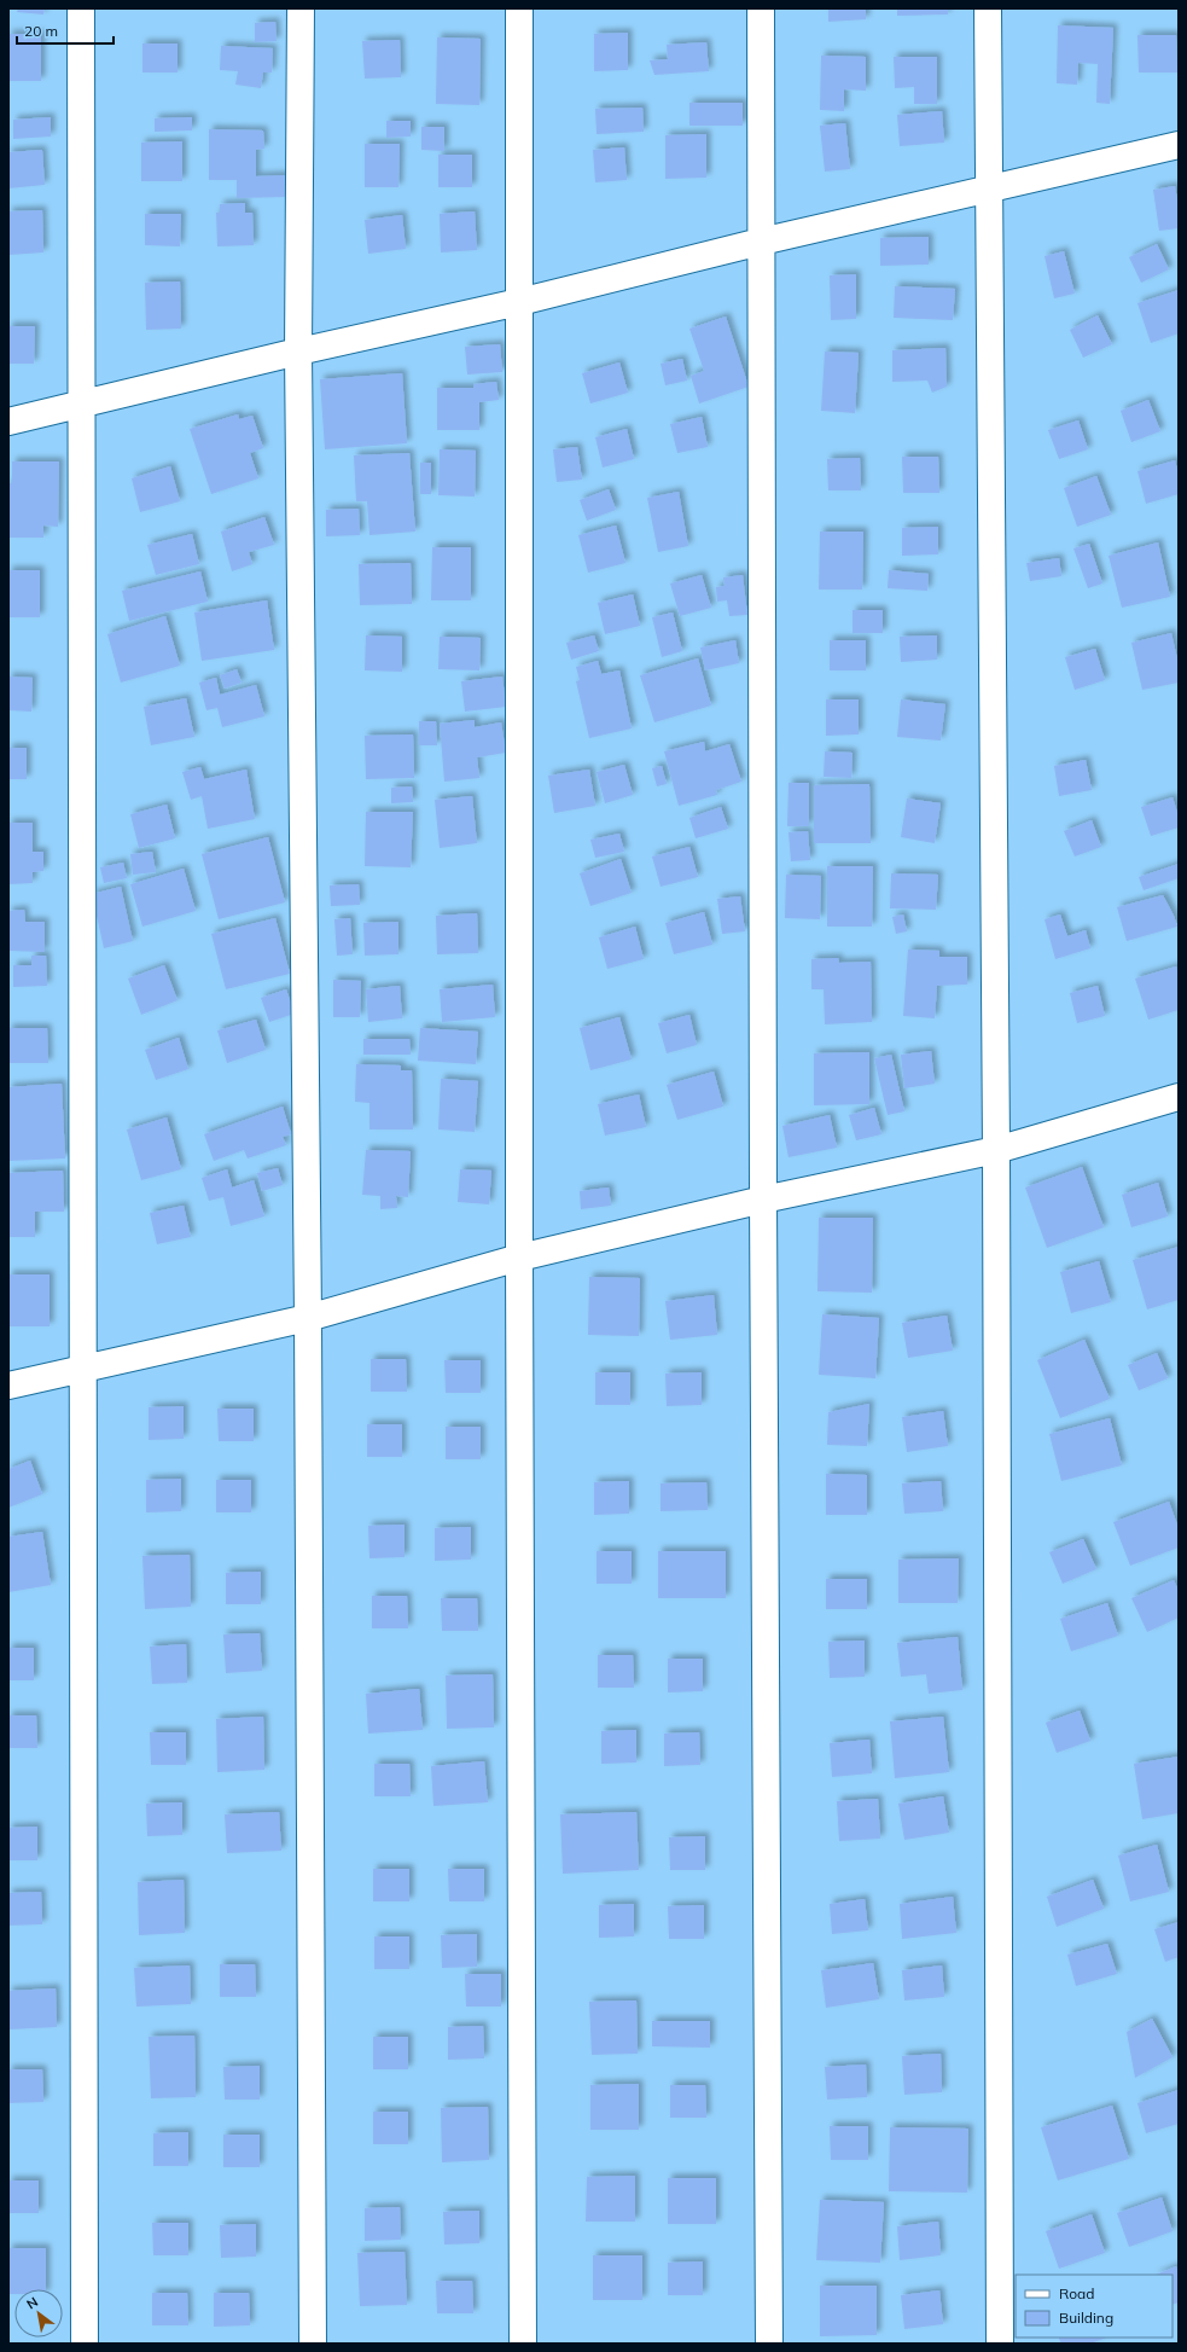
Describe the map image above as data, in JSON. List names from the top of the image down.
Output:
{
  "legend": ["Road", "Building"],
  "scale_bar": "20 m",
  "north": "top left"
}
